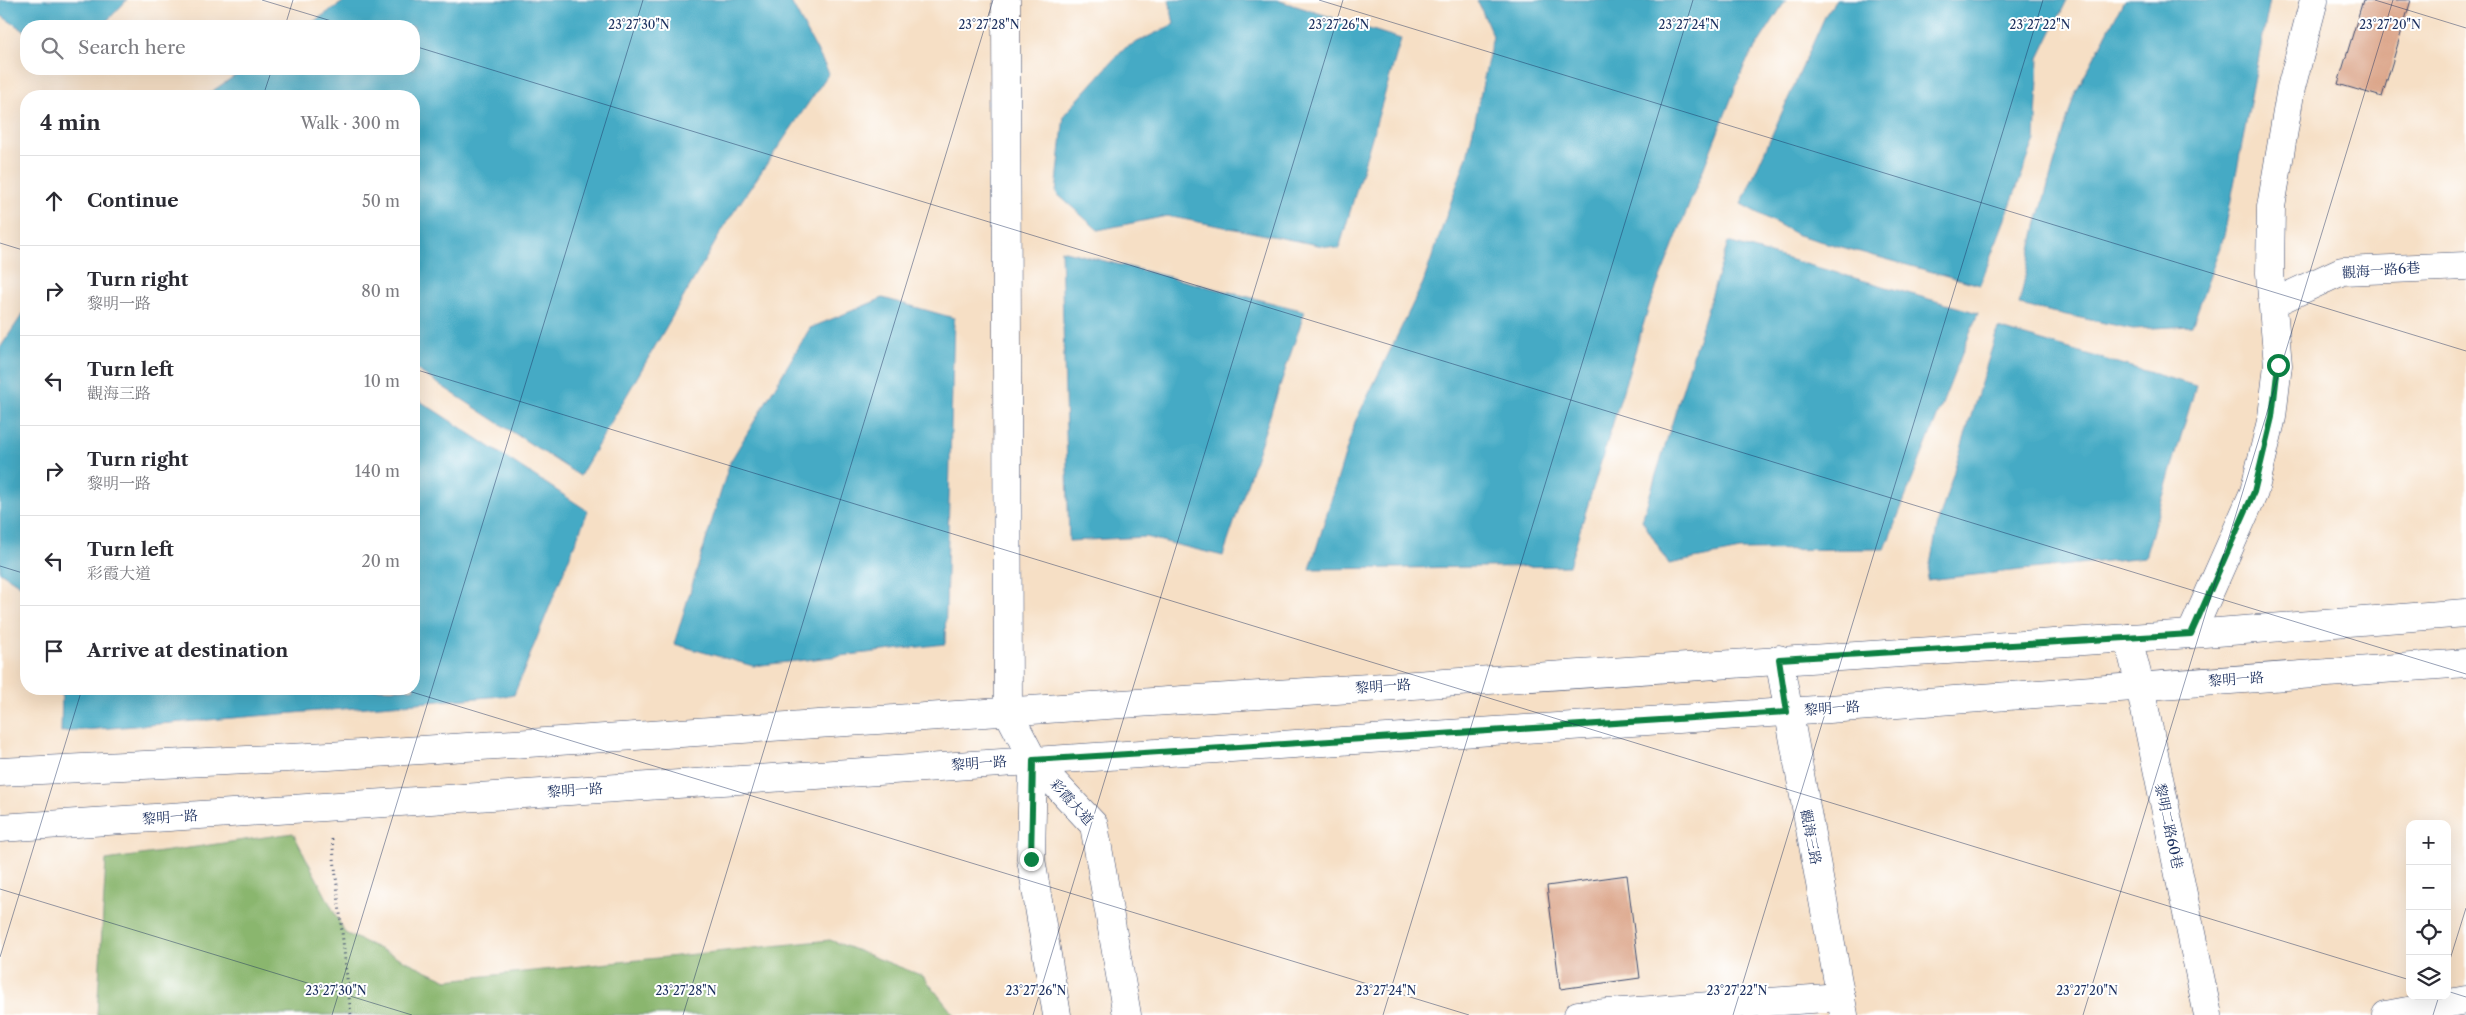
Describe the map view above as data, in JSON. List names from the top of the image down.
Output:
{
  "streets": {
    "street": [
      "觀海一路6巷",
      "黎明一路",
      "彩霞大道",
      "黎明二路60巷",
      "觀海三路"
    ]
  },
  "crossings": [
    ["黎明一路", "彩霞大道"],
    ["黎明一路", "黎明二路60巷"],
    ["黎明一路", "觀海三路"]
  ],
  "page": {
    "search": "Search here",
    "heading": ["4 min", "Walk · 300 m"],
    "list": [
      ["Continue", "50 m"],
      ["Turn right", "黎明一路", "80 m"],
      ["Turn left", "觀海三路", "10 m"],
      ["Turn right", "黎明一路", "140 m"],
      ["Turn left", "彩霞大道", "20 m"],
      "Arrive at destination"
    ],
    "map_buttons": ["+", "−"]
  },
  "coordinates": [
    "23°27'30\"N",
    "23°27'28\"N",
    "23°27'26\"N",
    "23°27'24\"N",
    "23°27'22\"N",
    "23°27'20\"N"
  ]
}
